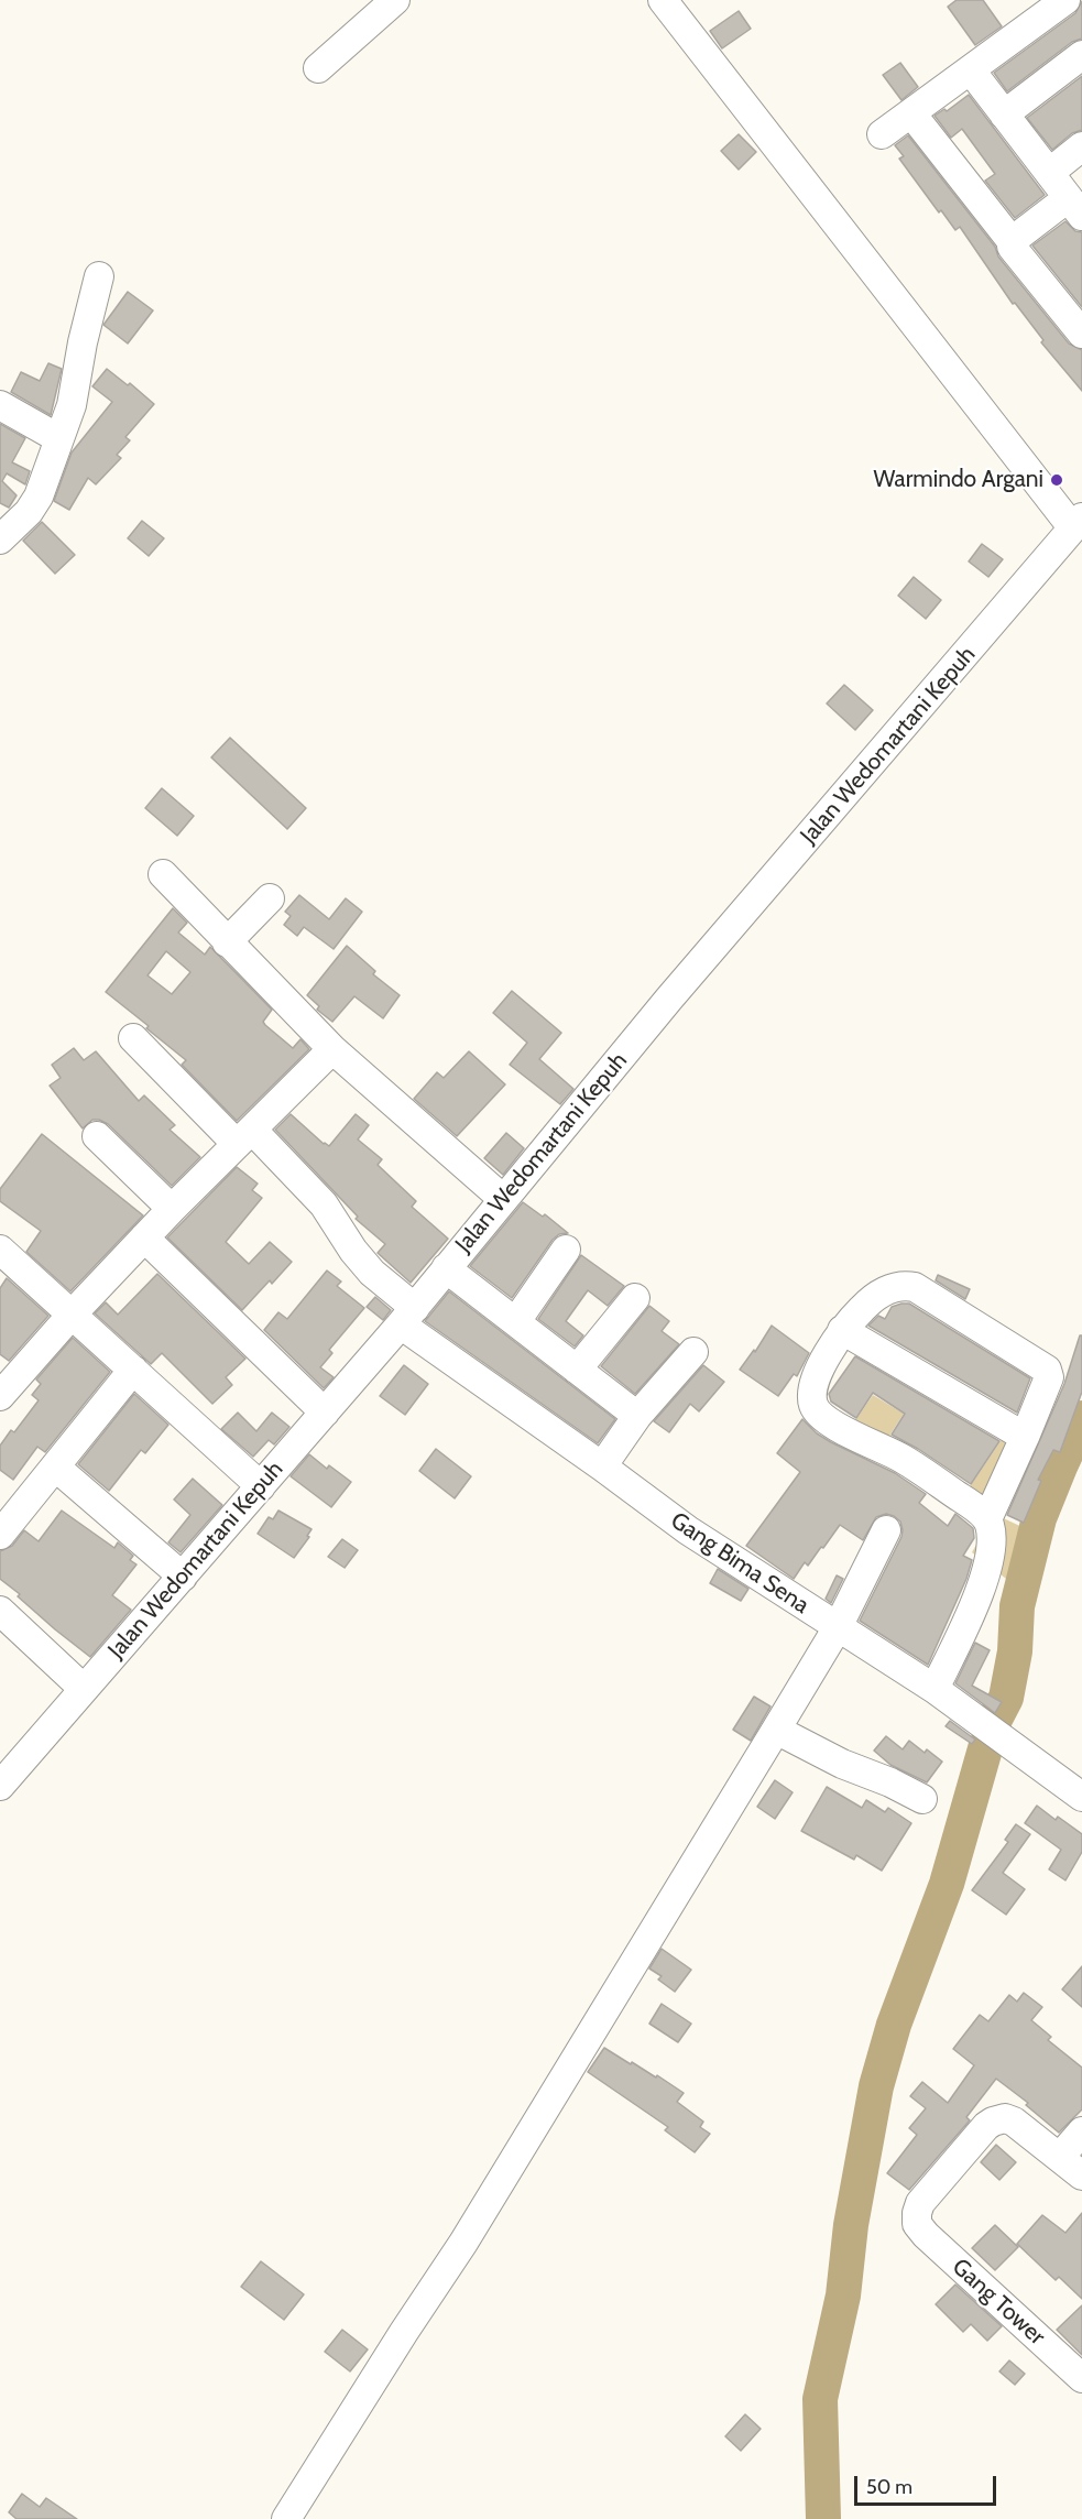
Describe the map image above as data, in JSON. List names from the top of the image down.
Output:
{
  "streets": {
    "street": ["Jalan Wedomartani Kepuh", "Gang Bima Sena", "Gang Tower"]
  },
  "crossings": [
    ["Jalan Wedomartani Kepuh", "Gang Bima Sena"]
  ],
  "places": ["Warmindo Argani"],
  "scale_bar": "50 m"
}
